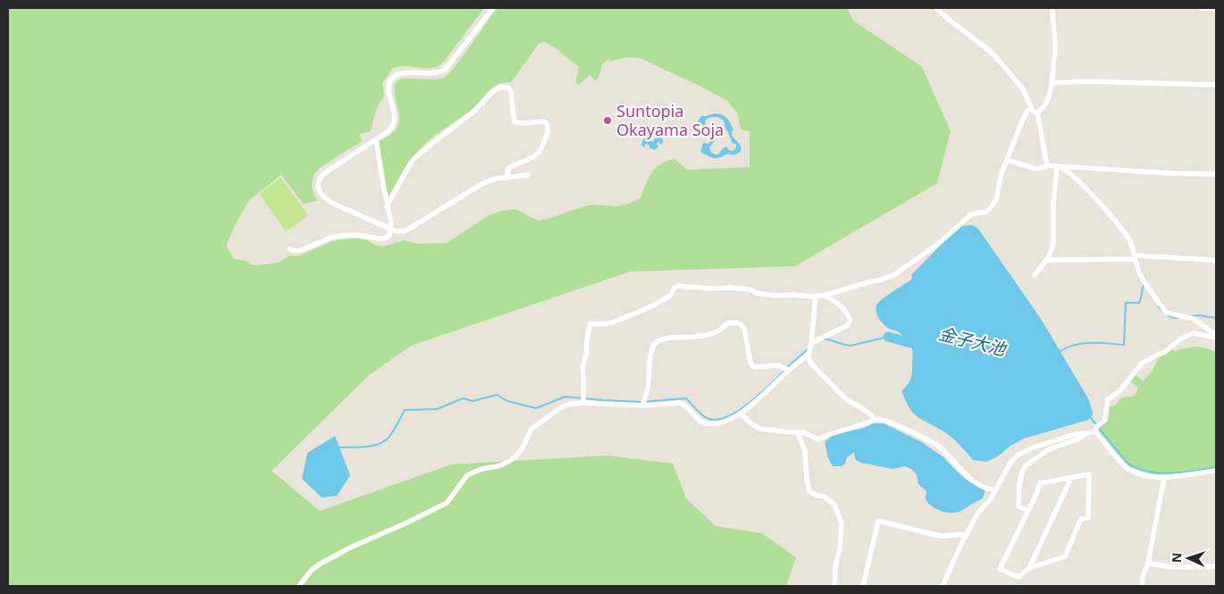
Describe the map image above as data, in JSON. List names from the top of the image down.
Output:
{
  "water": ["金子大池"],
  "places": ["Suntopia Okayama Soja"],
  "north": "left"
}
